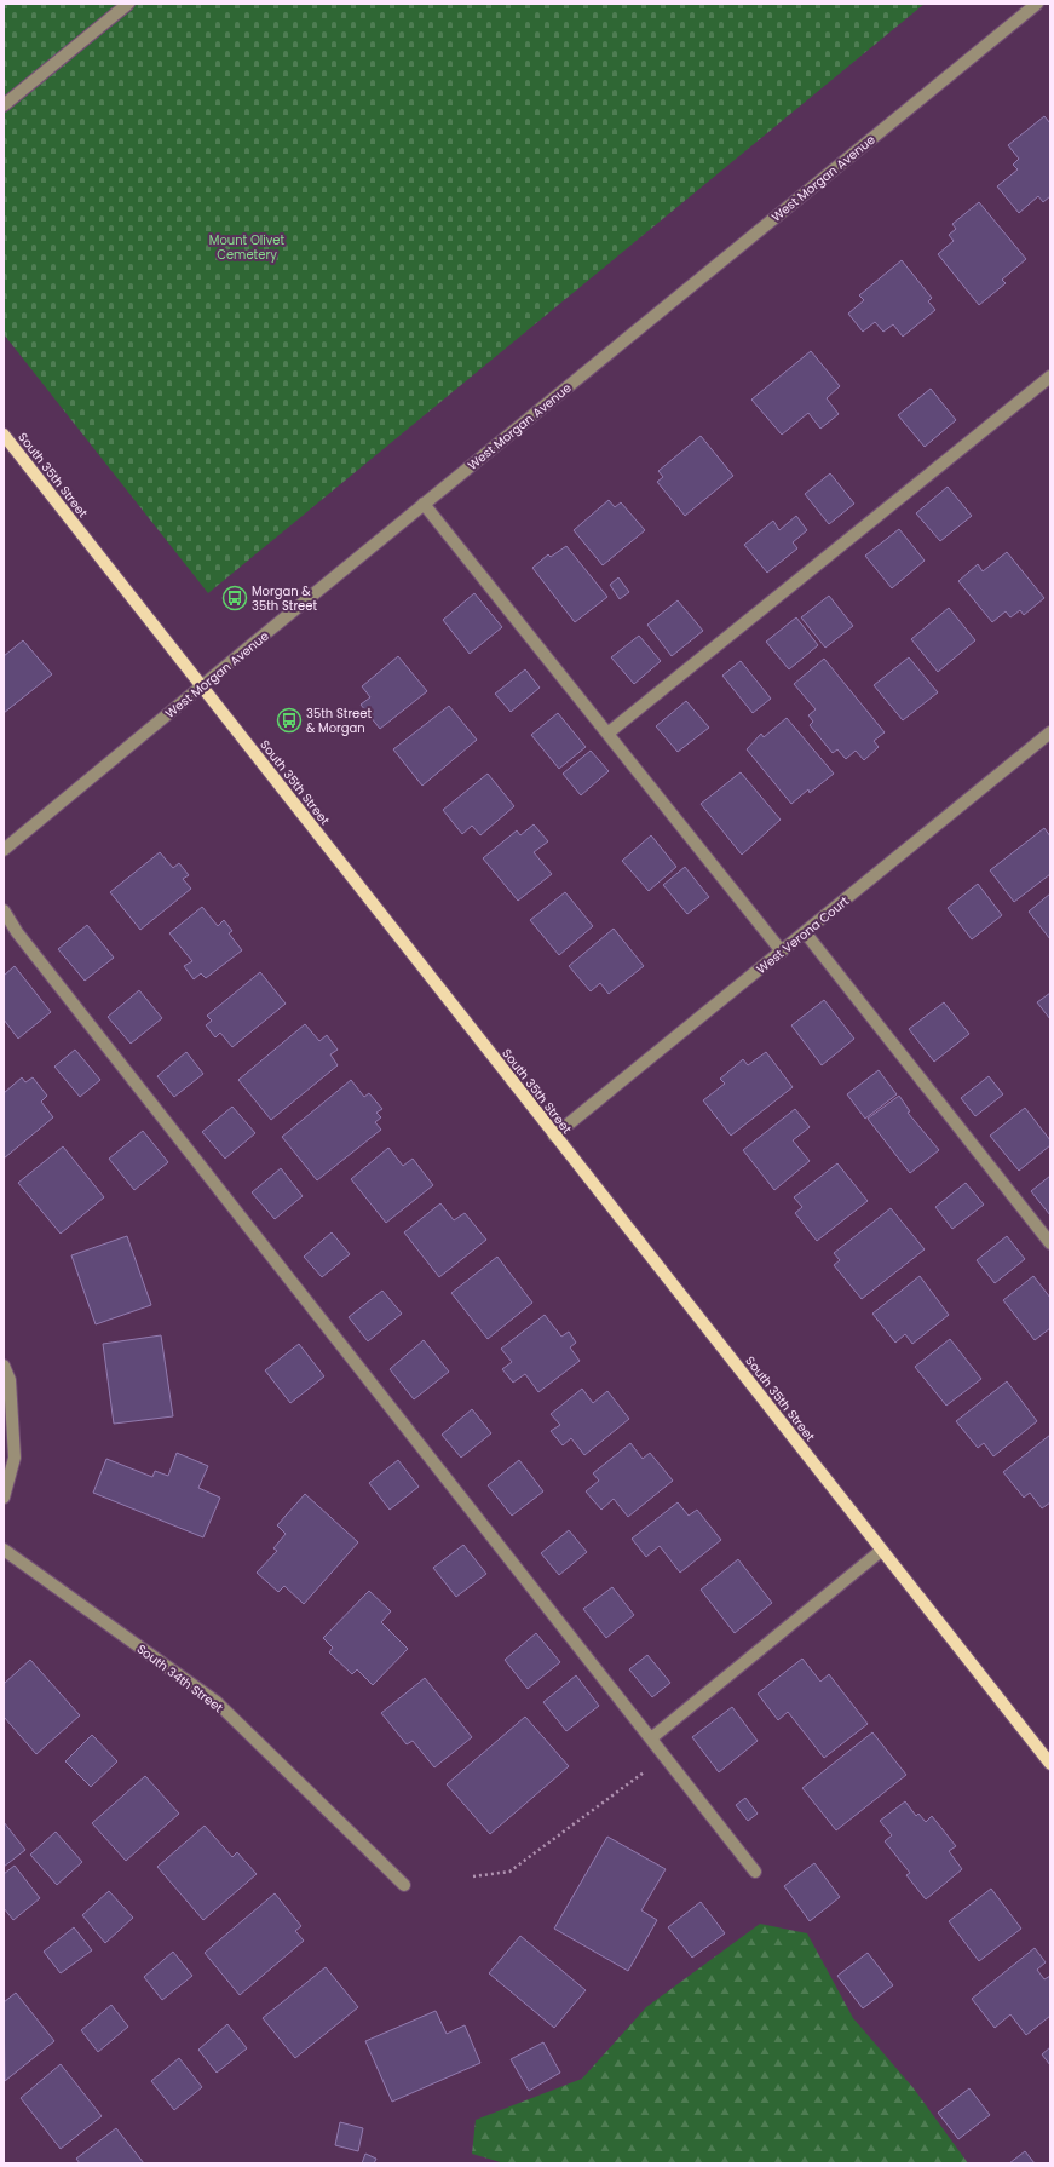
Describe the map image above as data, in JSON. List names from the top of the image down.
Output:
{
  "streets": {
    "main road": ["South 35th Street"],
    "street": ["West Morgan Avenue", "West Verona Court", "South 34th Street"]
  },
  "crossings": [
    ["West Morgan Avenue", "South 35th Street"],
    ["South 35th Street", "West Verona Court"]
  ],
  "parks": ["Mount Olivet Cemetery"],
  "places": {
    "bus stop": ["Morgan & 35th Street", "35th Street & Morgan"]
  }
}
